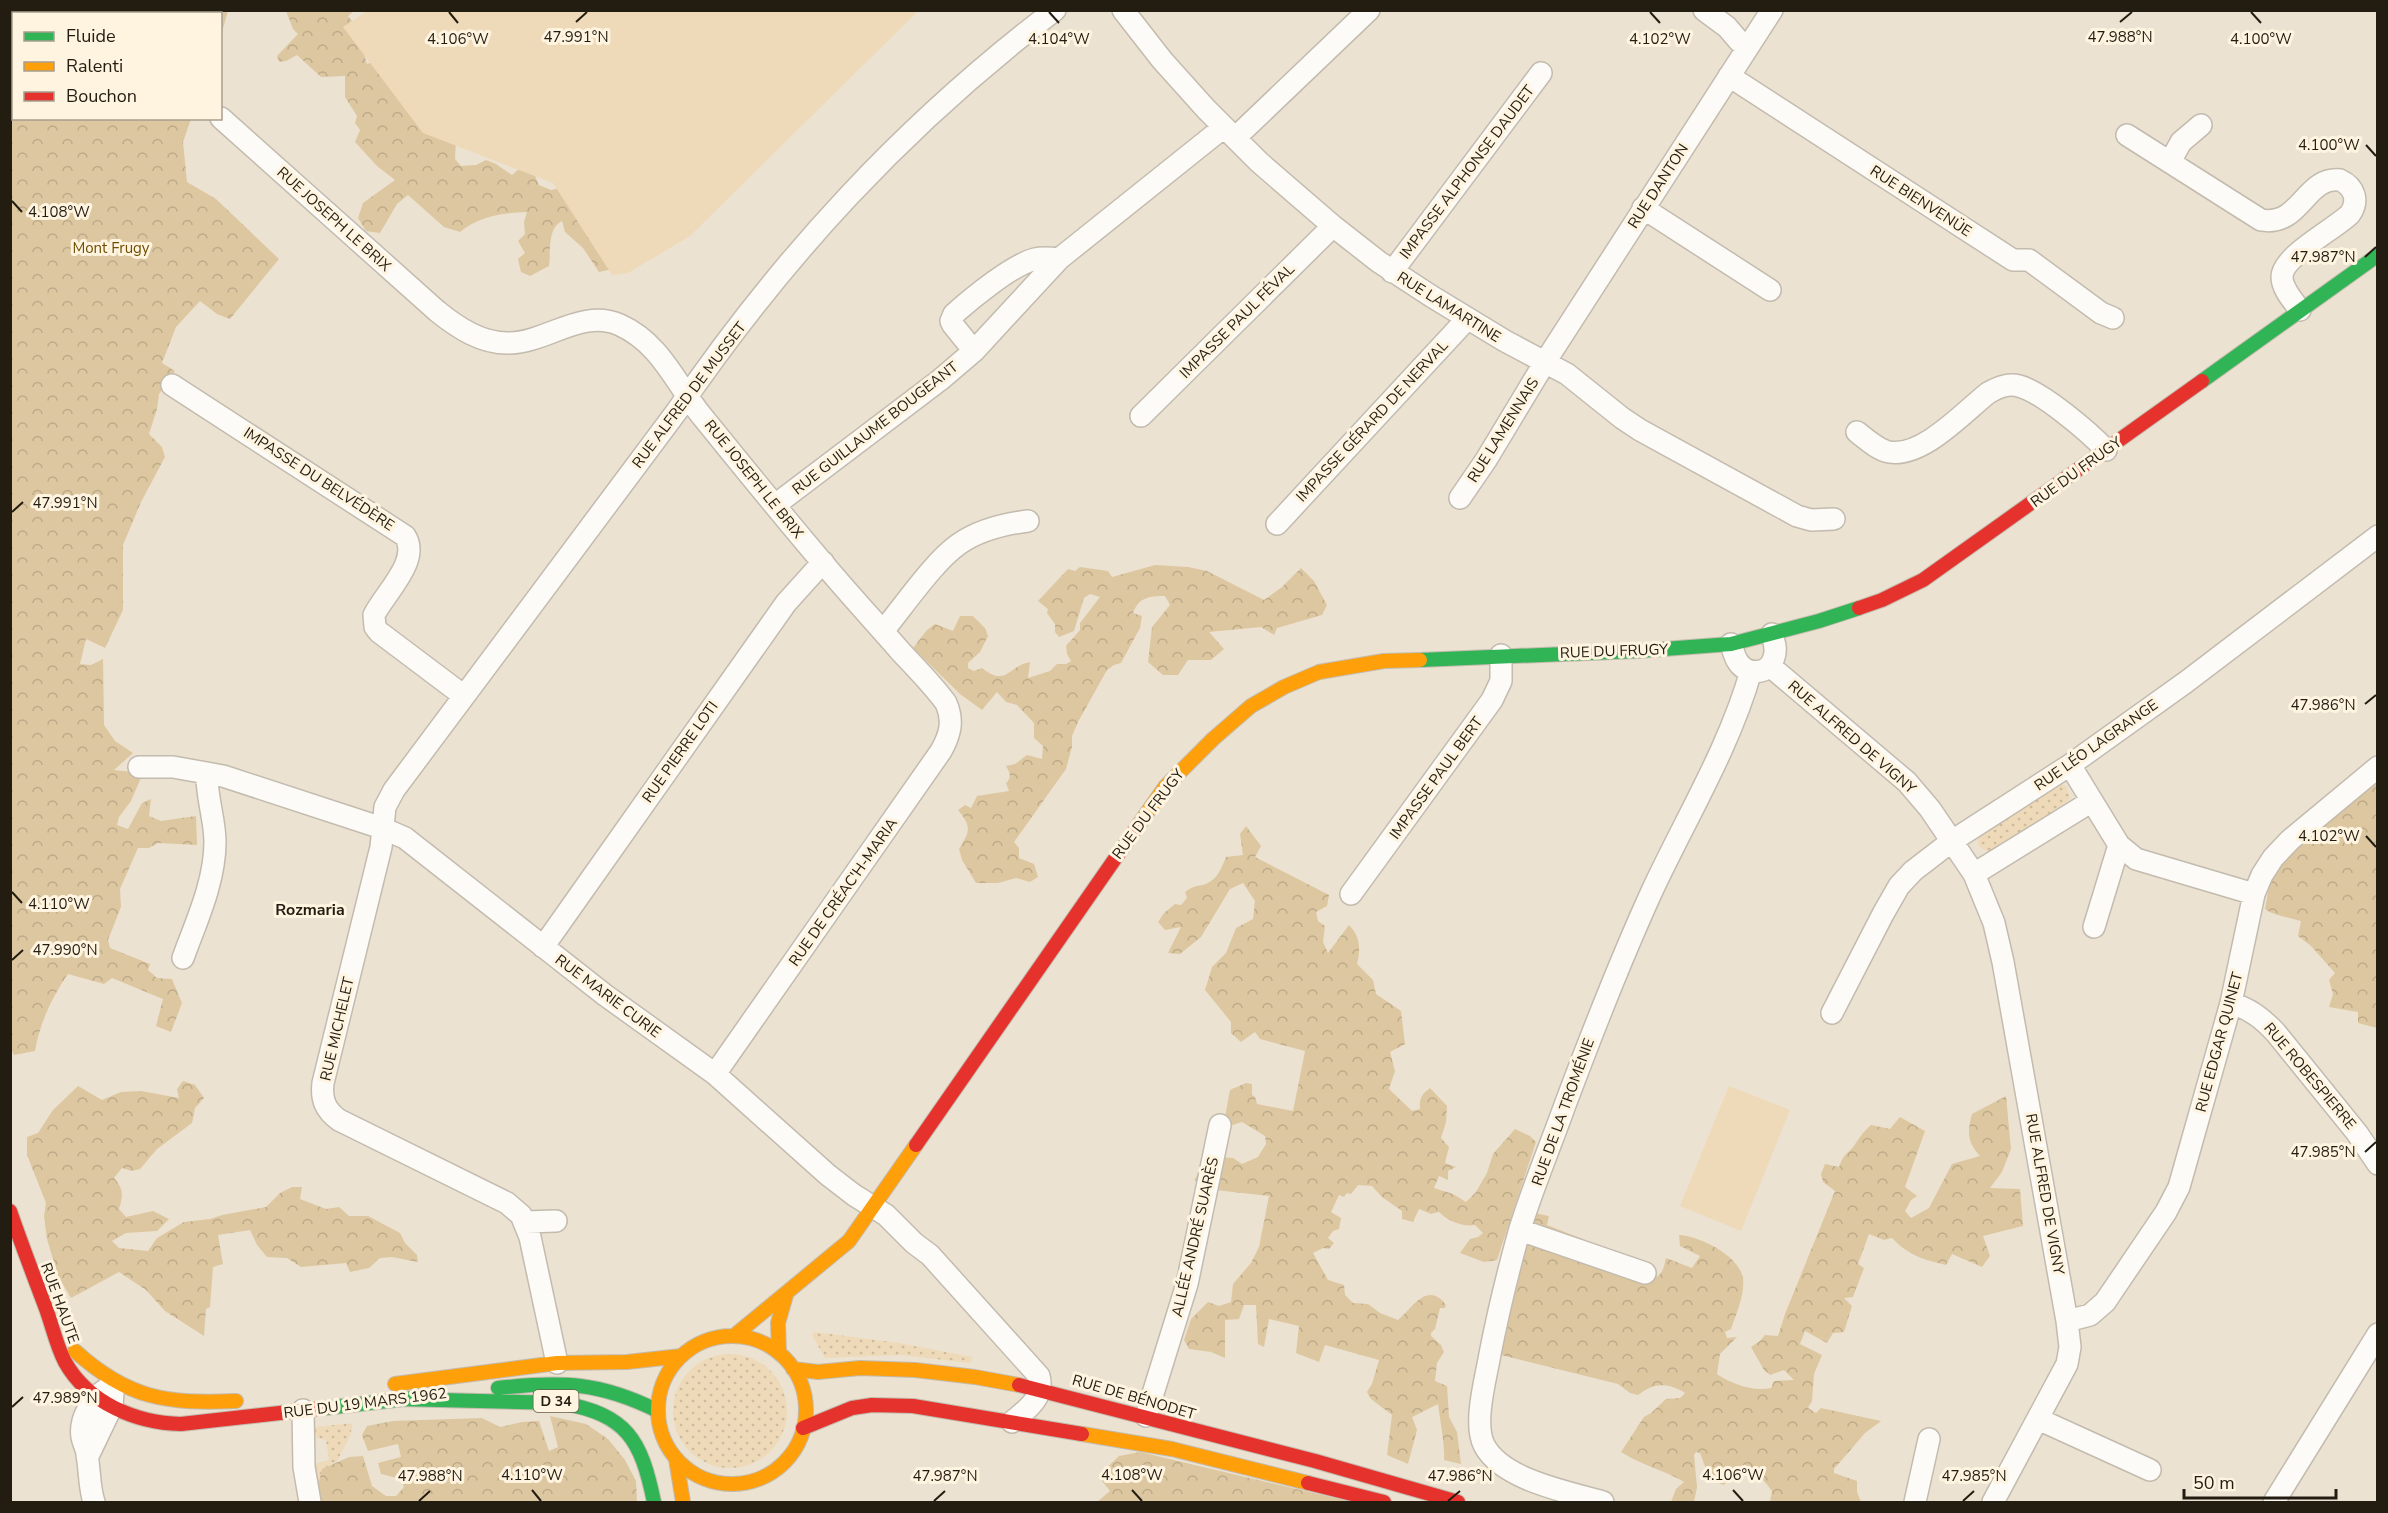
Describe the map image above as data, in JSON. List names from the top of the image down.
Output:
{
  "streets": {
    "main road": [
      "RUE DU FRUGY",
      "RUE HAUTE",
      "RUE DE BÉNODET",
      "D 34",
      "RUE DU 19 MARS 1962"
    ],
    "street": [
      "IMPASSE ALPHONSE DAUDET",
      "RUE DANTON",
      "RUE BIENVENÜE",
      "RUE JOSEPH LE BRIX",
      "RUE LAMARTINE",
      "IMPASSE PAUL FÉVAL",
      "RUE ALFRED DE MUSSET",
      "IMPASSE GÉRARD DE NERVAL",
      "RUE GUILLAUME BOUGEANT",
      "RUE LAMENNAIS",
      "IMPASSE DU BELVÉDÈRE",
      "RUE ALFRED DE VIGNY",
      "RUE LÉO LAGRANGE",
      "RUE PIERRE LOTI",
      "IMPASSE PAUL BERT",
      "RUE DE CRÉAC'H-MARIA",
      "RUE MARIE CURIE",
      "RUE MICHELET",
      "RUE EDGAR QUINET",
      "RUE ROBESPIERRE",
      "RUE DE LA TROMÉNIE",
      "ALLÉE ANDRÉ SUARÈS"
    ]
  },
  "crossings": [
    ["IMPASSE ALPHONSE DAUDET", "RUE LAMARTINE"],
    ["RUE DANTON", "RUE BIENVENÜE"],
    ["RUE DANTON", "RUE LAMARTINE"],
    ["RUE DANTON", "RUE LAMENNAIS"],
    ["RUE JOSEPH LE BRIX", "RUE ALFRED DE MUSSET"],
    ["RUE JOSEPH LE BRIX", "RUE GUILLAUME BOUGEANT"],
    ["RUE JOSEPH LE BRIX", "RUE PIERRE LOTI"],
    ["RUE JOSEPH LE BRIX", "RUE DE CRÉAC'H-MARIA"],
    ["RUE LAMARTINE", "IMPASSE PAUL FÉVAL"],
    ["RUE LAMARTINE", "IMPASSE GÉRARD DE NERVAL"],
    ["RUE LAMARTINE", "RUE GUILLAUME BOUGEANT"],
    ["RUE LAMARTINE", "RUE LAMENNAIS"],
    ["RUE ALFRED DE MUSSET", "IMPASSE DU BELVÉDÈRE"],
    ["RUE ALFRED DE MUSSET", "RUE MARIE CURIE"],
    ["RUE ALFRED DE MUSSET", "RUE MICHELET"],
    ["RUE DU FRUGY", "IMPASSE PAUL BERT"],
    ["RUE DU FRUGY", "RUE MARIE CURIE"],
    ["RUE DU FRUGY", "RUE DE BÉNODET"],
    ["RUE DU FRUGY", "RUE DU 19 MARS 1962"],
    ["RUE ALFRED DE VIGNY", "RUE LÉO LAGRANGE"],
    ["RUE ALFRED DE VIGNY", "RUE EDGAR QUINET"],
    ["RUE ALFRED DE VIGNY", "RUE DE LA TROMÉNIE"],
    ["RUE PIERRE LOTI", "RUE MARIE CURIE"],
    ["RUE DE CRÉAC'H-MARIA", "RUE MARIE CURIE"],
    ["RUE MARIE CURIE", "RUE MICHELET"],
    ["RUE MARIE CURIE", "RUE DE BÉNODET"],
    ["RUE EDGAR QUINET", "RUE ROBESPIERRE"],
    ["ALLÉE ANDRÉ SUARÈS", "RUE DE BÉNODET"],
    ["RUE HAUTE", "D 34"],
    ["RUE HAUTE", "RUE DU 19 MARS 1962"],
    ["RUE DE BÉNODET", "RUE DU 19 MARS 1962"],
    ["D 34", "RUE DU 19 MARS 1962"]
  ],
  "districts": ["Rozmaria"],
  "parks": ["Mont Frugy"],
  "legend": ["Fluide", "Ralenti", "Bouchon"],
  "scale_bar": "50 m",
  "coordinates": [
    "47.988°N",
    "47.991°N",
    "4.106°W",
    "4.104°W",
    "4.102°W",
    "4.100°W",
    "4.108°W",
    "47.987°N",
    "47.986°N",
    "4.110°W",
    "47.990°N",
    "47.985°N",
    "47.989°N"
  ]
}
